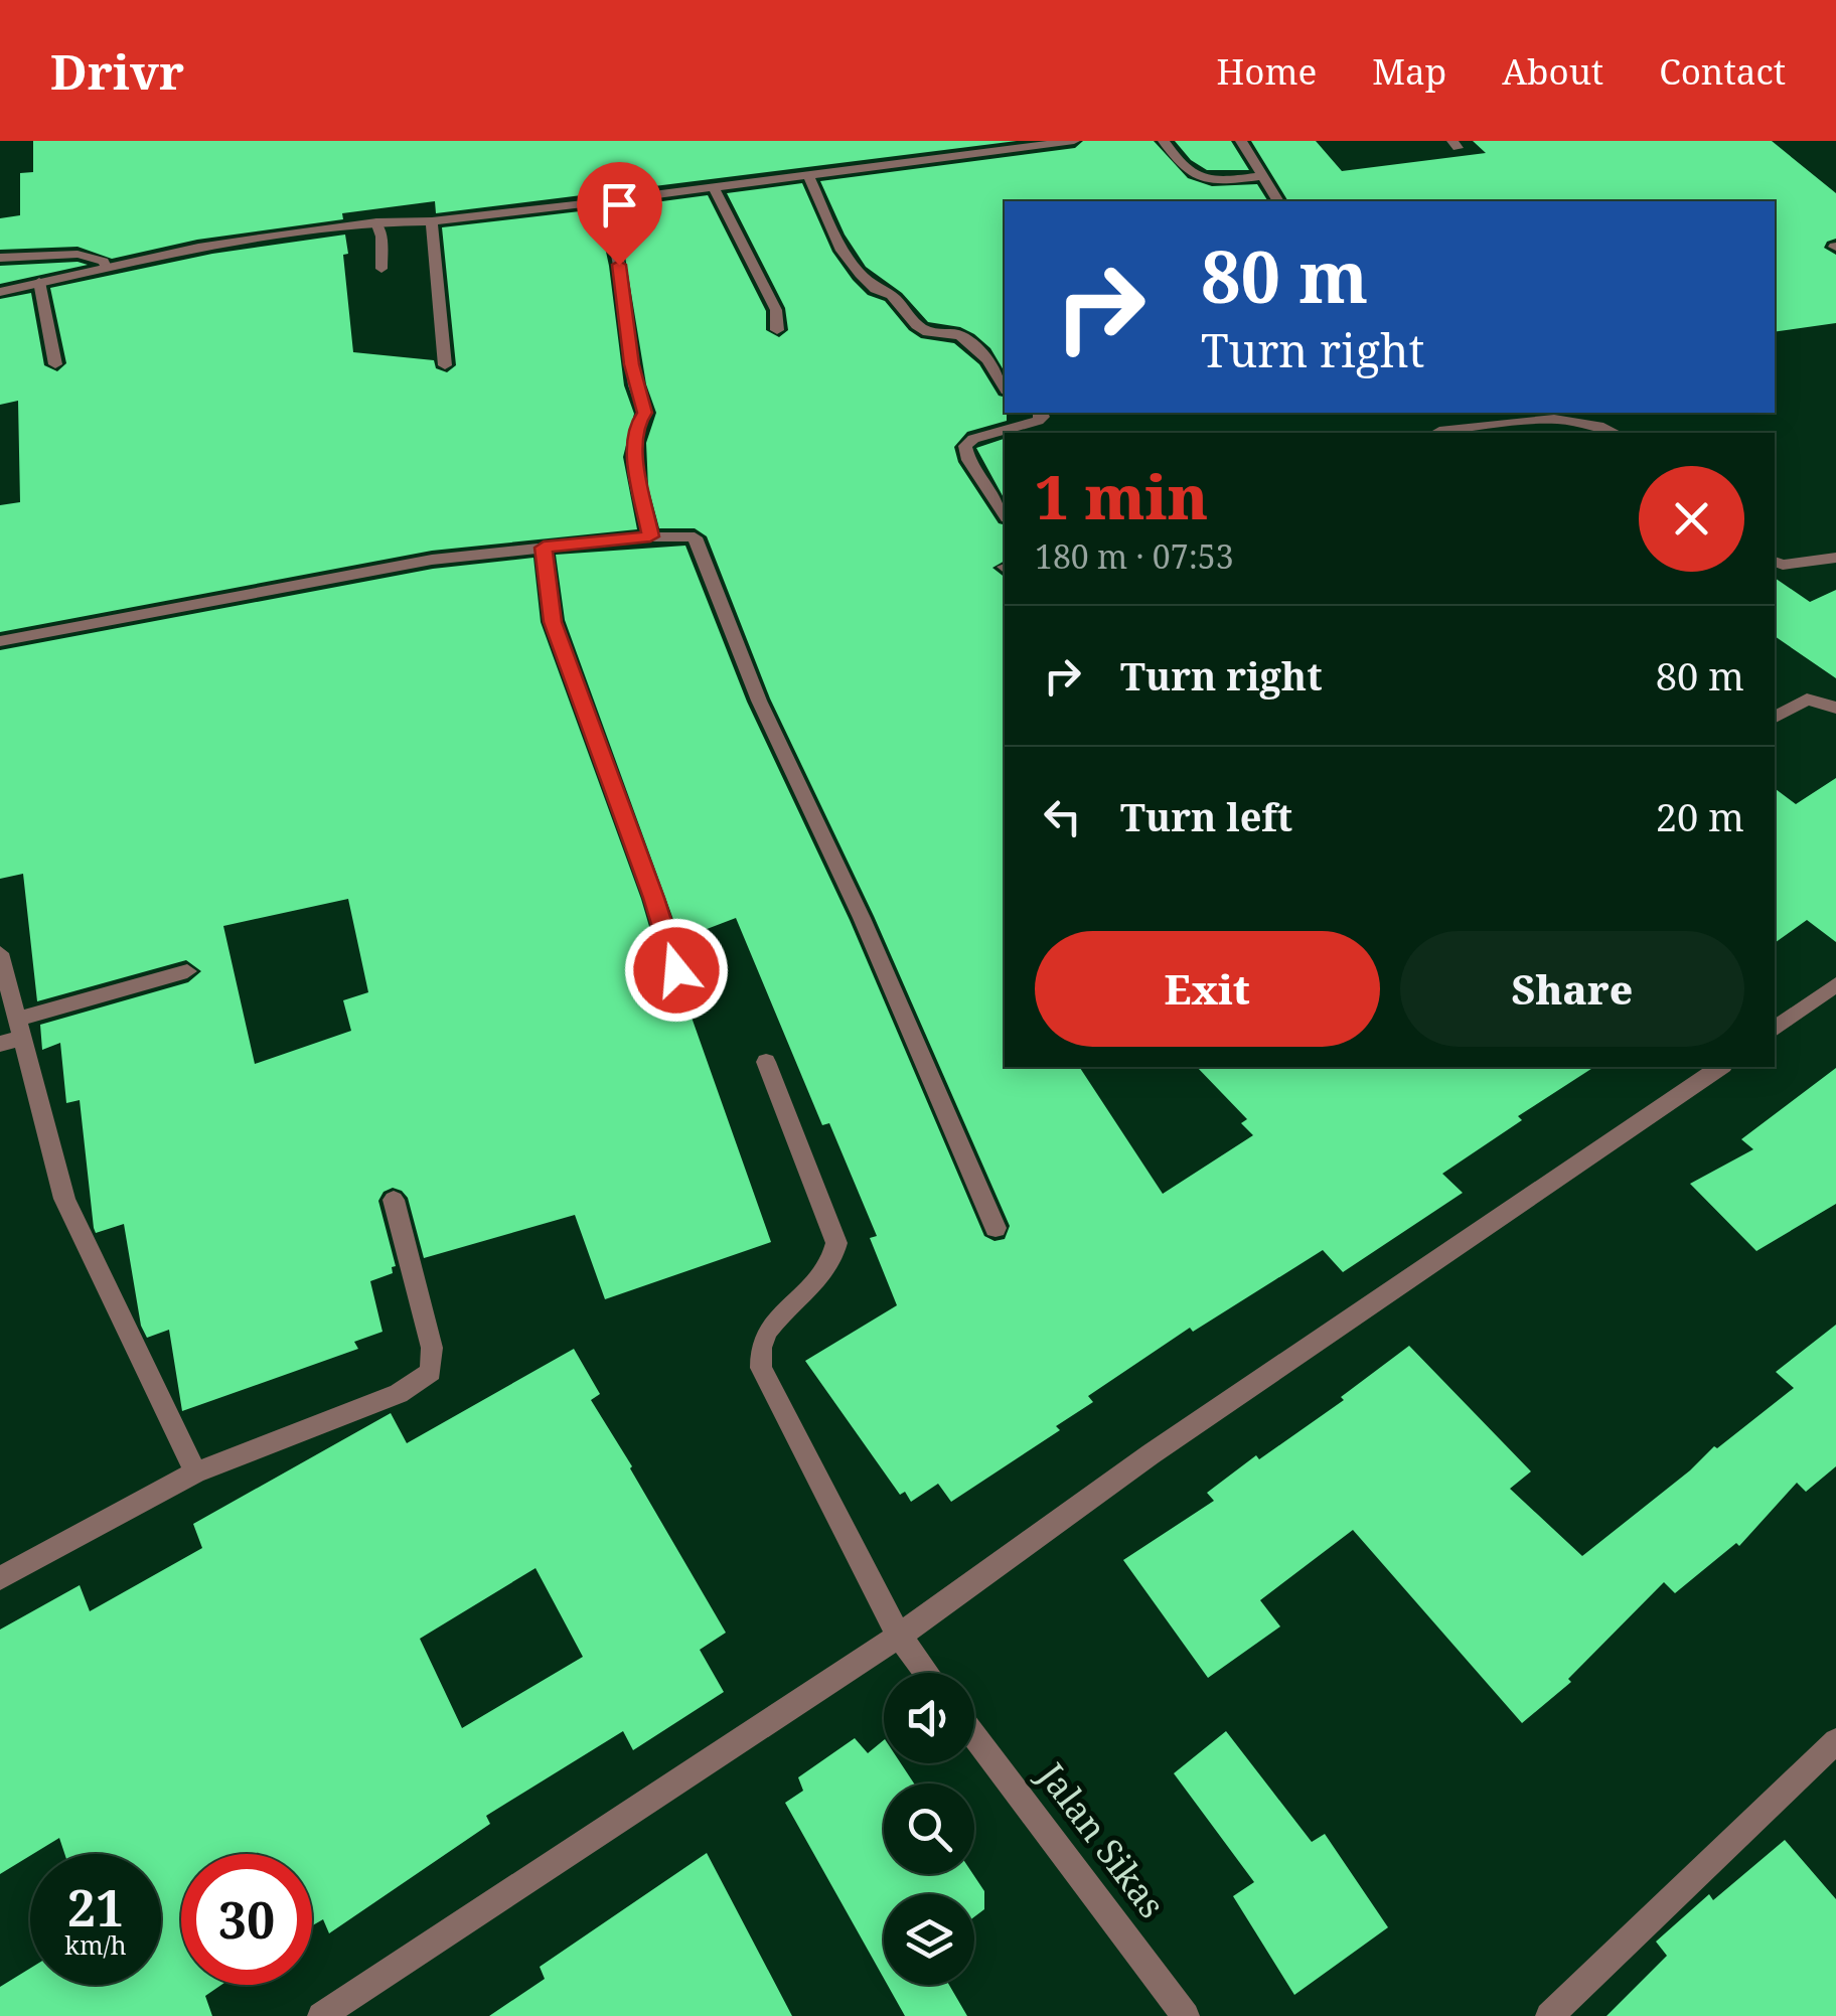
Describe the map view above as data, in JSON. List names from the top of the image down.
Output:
{
  "streets": {
    "street": ["Jalan Sikas"]
  },
  "page": {
    "header": "Drivr",
    "nav": [
      "Home",
      "Map",
      "About",
      "Contact"
    ],
    "turn": ["80 m", "Turn right"],
    "heading": ["1 min", "180 m · 07:53"],
    "list": [
      {
        "name": "Turn right",
        "value": "80 m"
      },
      {
        "name": "Turn left",
        "value": "20 m"
      }
    ],
    "buttons": ["Exit", "Share"],
    "speed": "21 km/h",
    "limit": "30"
  }
}
